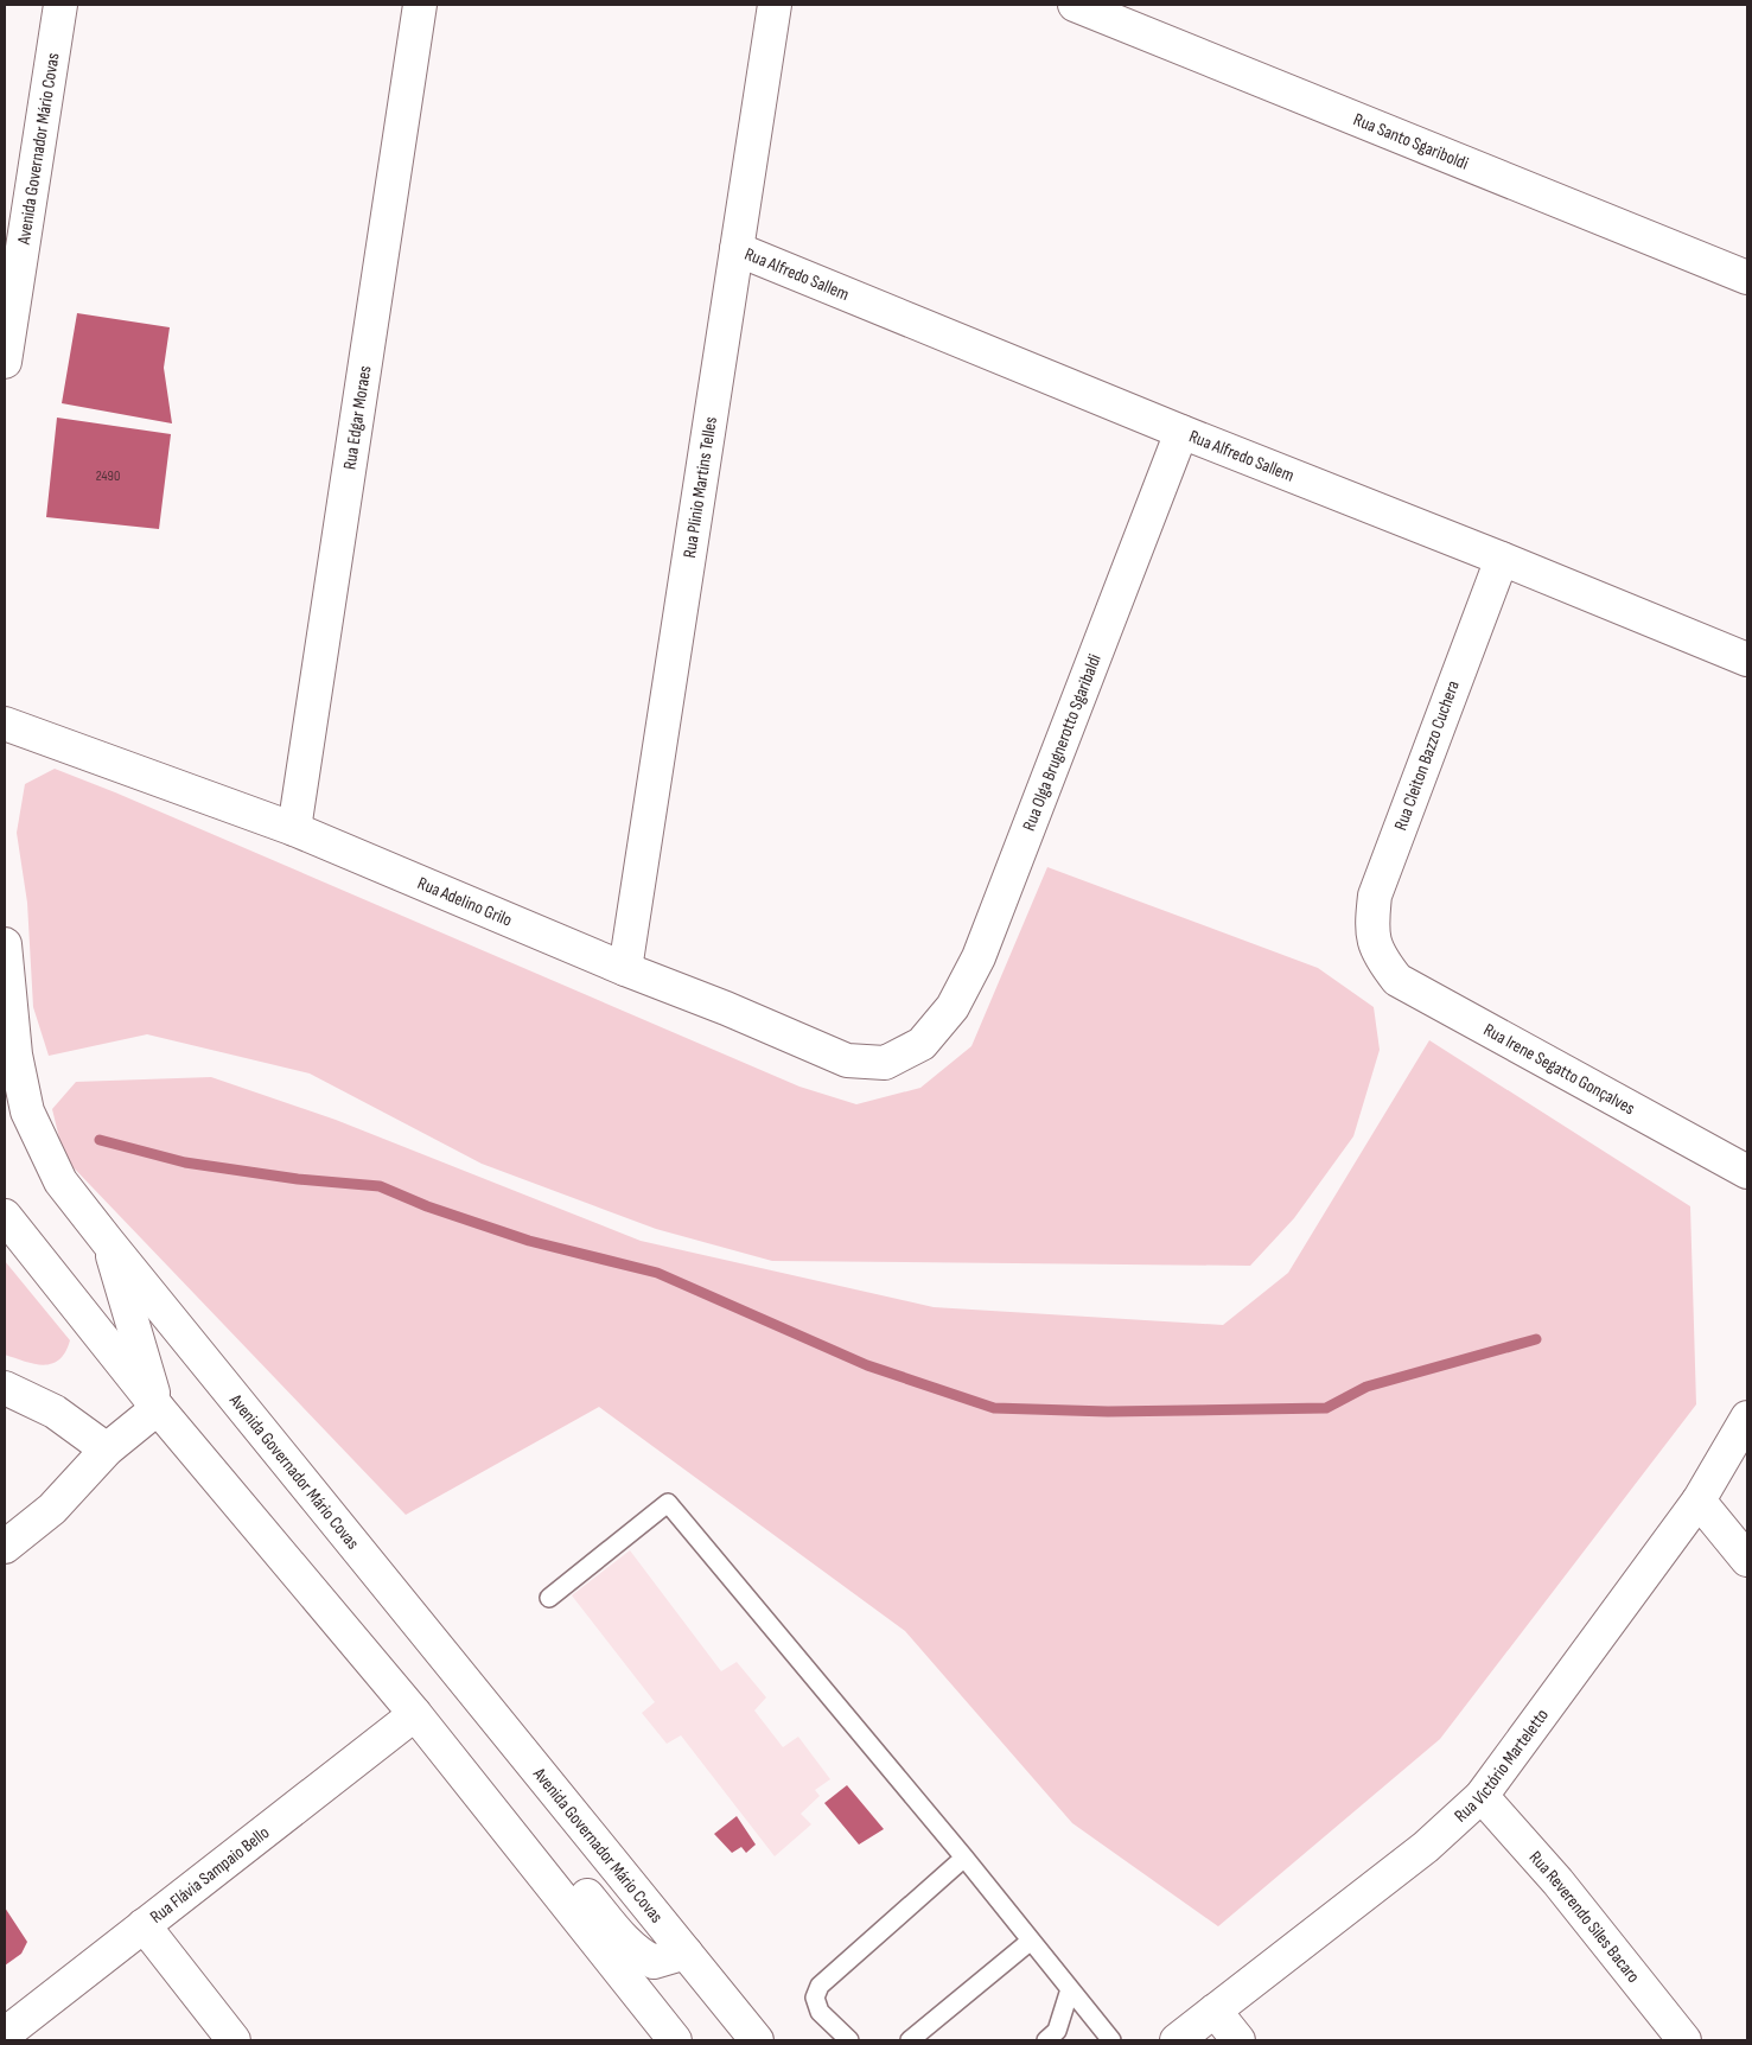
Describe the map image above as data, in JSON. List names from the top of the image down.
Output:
{
  "streets": {
    "street": [
      "Rua Santo Sgariboldi",
      "Avenida Governador Mário Covas",
      "Rua Alfredo Sallem",
      "Rua Edgar Moraes",
      "Rua Plinio Martins Telles",
      "Rua Olga Brugnerotto Sgaribaldi",
      "Rua Cleiton Bazzo Cuchera",
      "Rua Adelino Grilo",
      "Rua Irene Segatto Gonçalves",
      "Rua Victório Marteletto",
      "Rua Flávia Sampaio Bello",
      "Rua Reverendo Siles Bacaro"
    ]
  },
  "crossings": [
    ["Rua Alfredo Sallem", "Rua Plinio Martins Telles"],
    ["Rua Alfredo Sallem", "Rua Olga Brugnerotto Sgaribaldi"],
    ["Rua Alfredo Sallem", "Rua Cleiton Bazzo Cuchera"],
    ["Rua Edgar Moraes", "Rua Adelino Grilo"],
    ["Rua Plinio Martins Telles", "Rua Adelino Grilo"],
    ["Rua Olga Brugnerotto Sgaribaldi", "Rua Adelino Grilo"],
    ["Rua Cleiton Bazzo Cuchera", "Rua Irene Segatto Gonçalves"],
    ["Rua Victório Marteletto", "Rua Reverendo Siles Bacaro"]
  ],
  "house_numbers": ["2490"]
}
